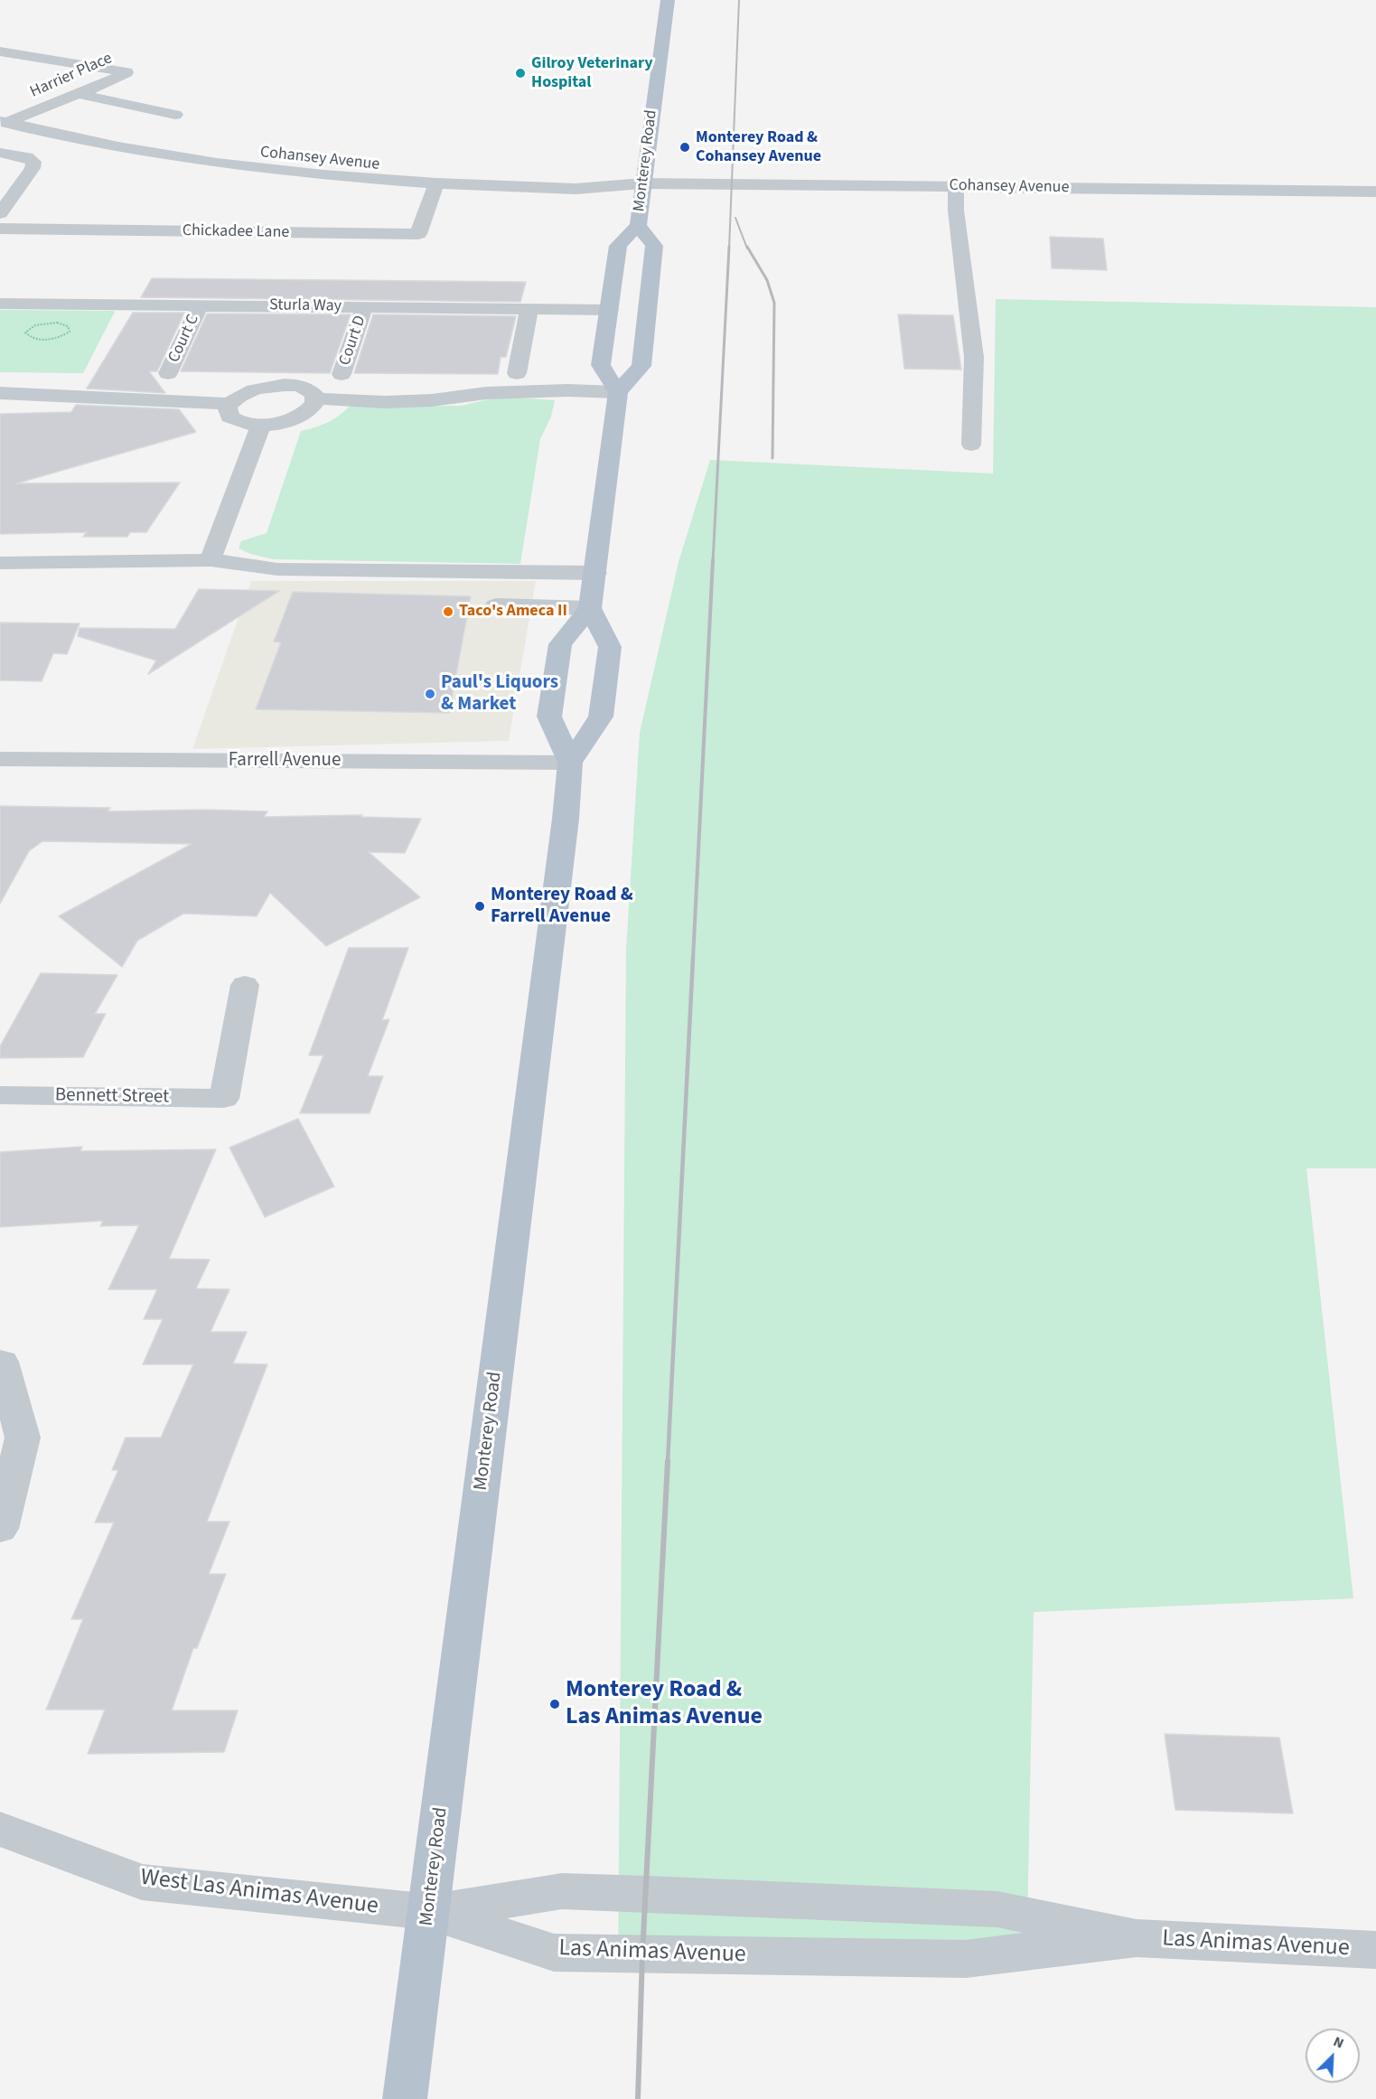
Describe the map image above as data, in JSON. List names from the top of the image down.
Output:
{
  "streets": {
    "main road": ["Monterey Road"],
    "street": [
      "Harrier Place",
      "Cohansey Avenue",
      "Chickadee Lane",
      "Sturla Way",
      "Court C",
      "Court D",
      "Farrell Avenue",
      "Bennett Street",
      "West Las Animas Avenue",
      "Las Animas Avenue"
    ]
  },
  "crossings": [
    ["Harrier Place", "Cohansey Avenue"],
    ["Cohansey Avenue", "Monterey Road"],
    ["Cohansey Avenue", "Chickadee Lane"],
    ["Monterey Road", "Sturla Way"],
    ["Monterey Road", "Farrell Avenue"],
    ["Monterey Road", "West Las Animas Avenue"],
    ["Monterey Road", "Las Animas Avenue"],
    ["Sturla Way", "Court C"],
    ["Sturla Way", "Court D"],
    ["West Las Animas Avenue", "Las Animas Avenue"]
  ],
  "places": [
    "Gilroy Veterinary Hospital",
    "Monterey Road & Cohansey Avenue",
    "Taco's Ameca II",
    "Paul's Liquors & Market",
    "Monterey Road & Farrell Avenue",
    "Monterey Road & Las Animas Avenue"
  ],
  "north": "top right"
}
